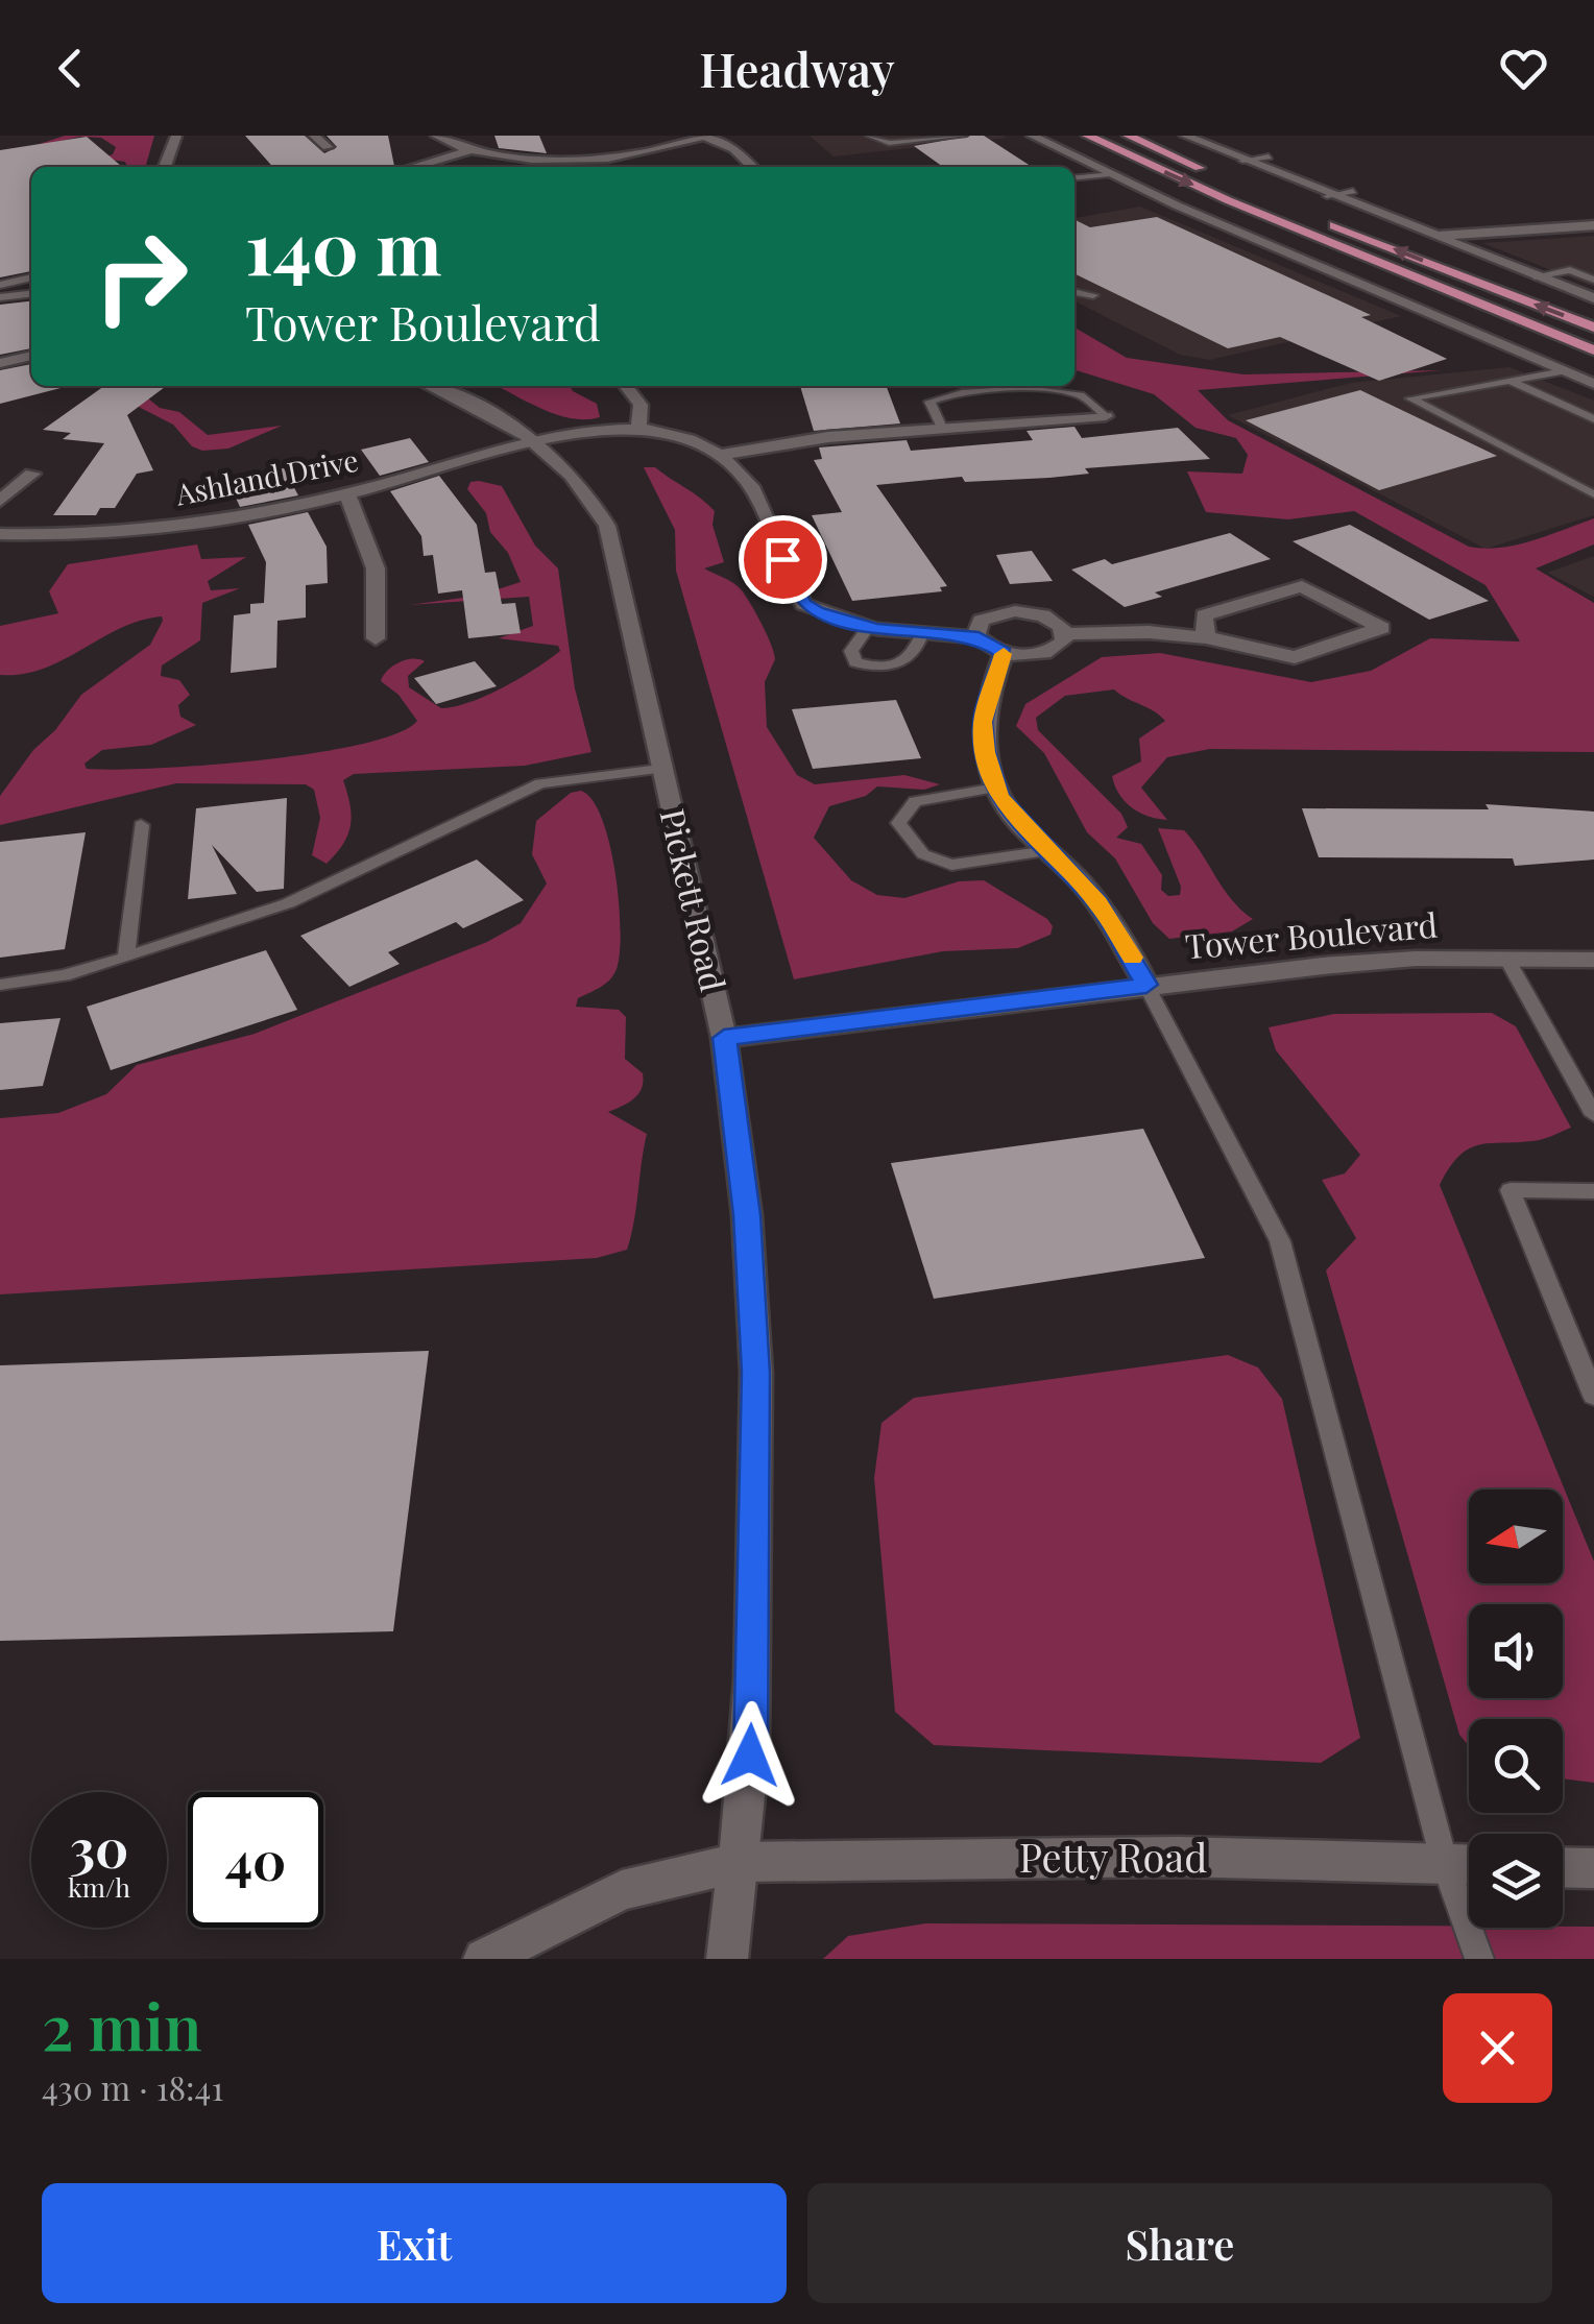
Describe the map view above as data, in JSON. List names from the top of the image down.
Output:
{
  "streets": {
    "street": [
      "Ashland Drive",
      "Pickett Road",
      "Tower Boulevard",
      "Petty Road"
    ]
  },
  "crossings": [
    ["Ashland Drive", "Pickett Road"],
    ["Pickett Road", "Tower Boulevard"],
    ["Pickett Road", "Petty Road"]
  ],
  "north": "left",
  "page": {
    "header": "Headway",
    "turn": ["140 m", "Tower Boulevard"],
    "speed": "30 km/h",
    "limit": "40",
    "heading": ["2 min", "430 m · 18:41"],
    "buttons": ["Exit", "Share"]
  }
}
